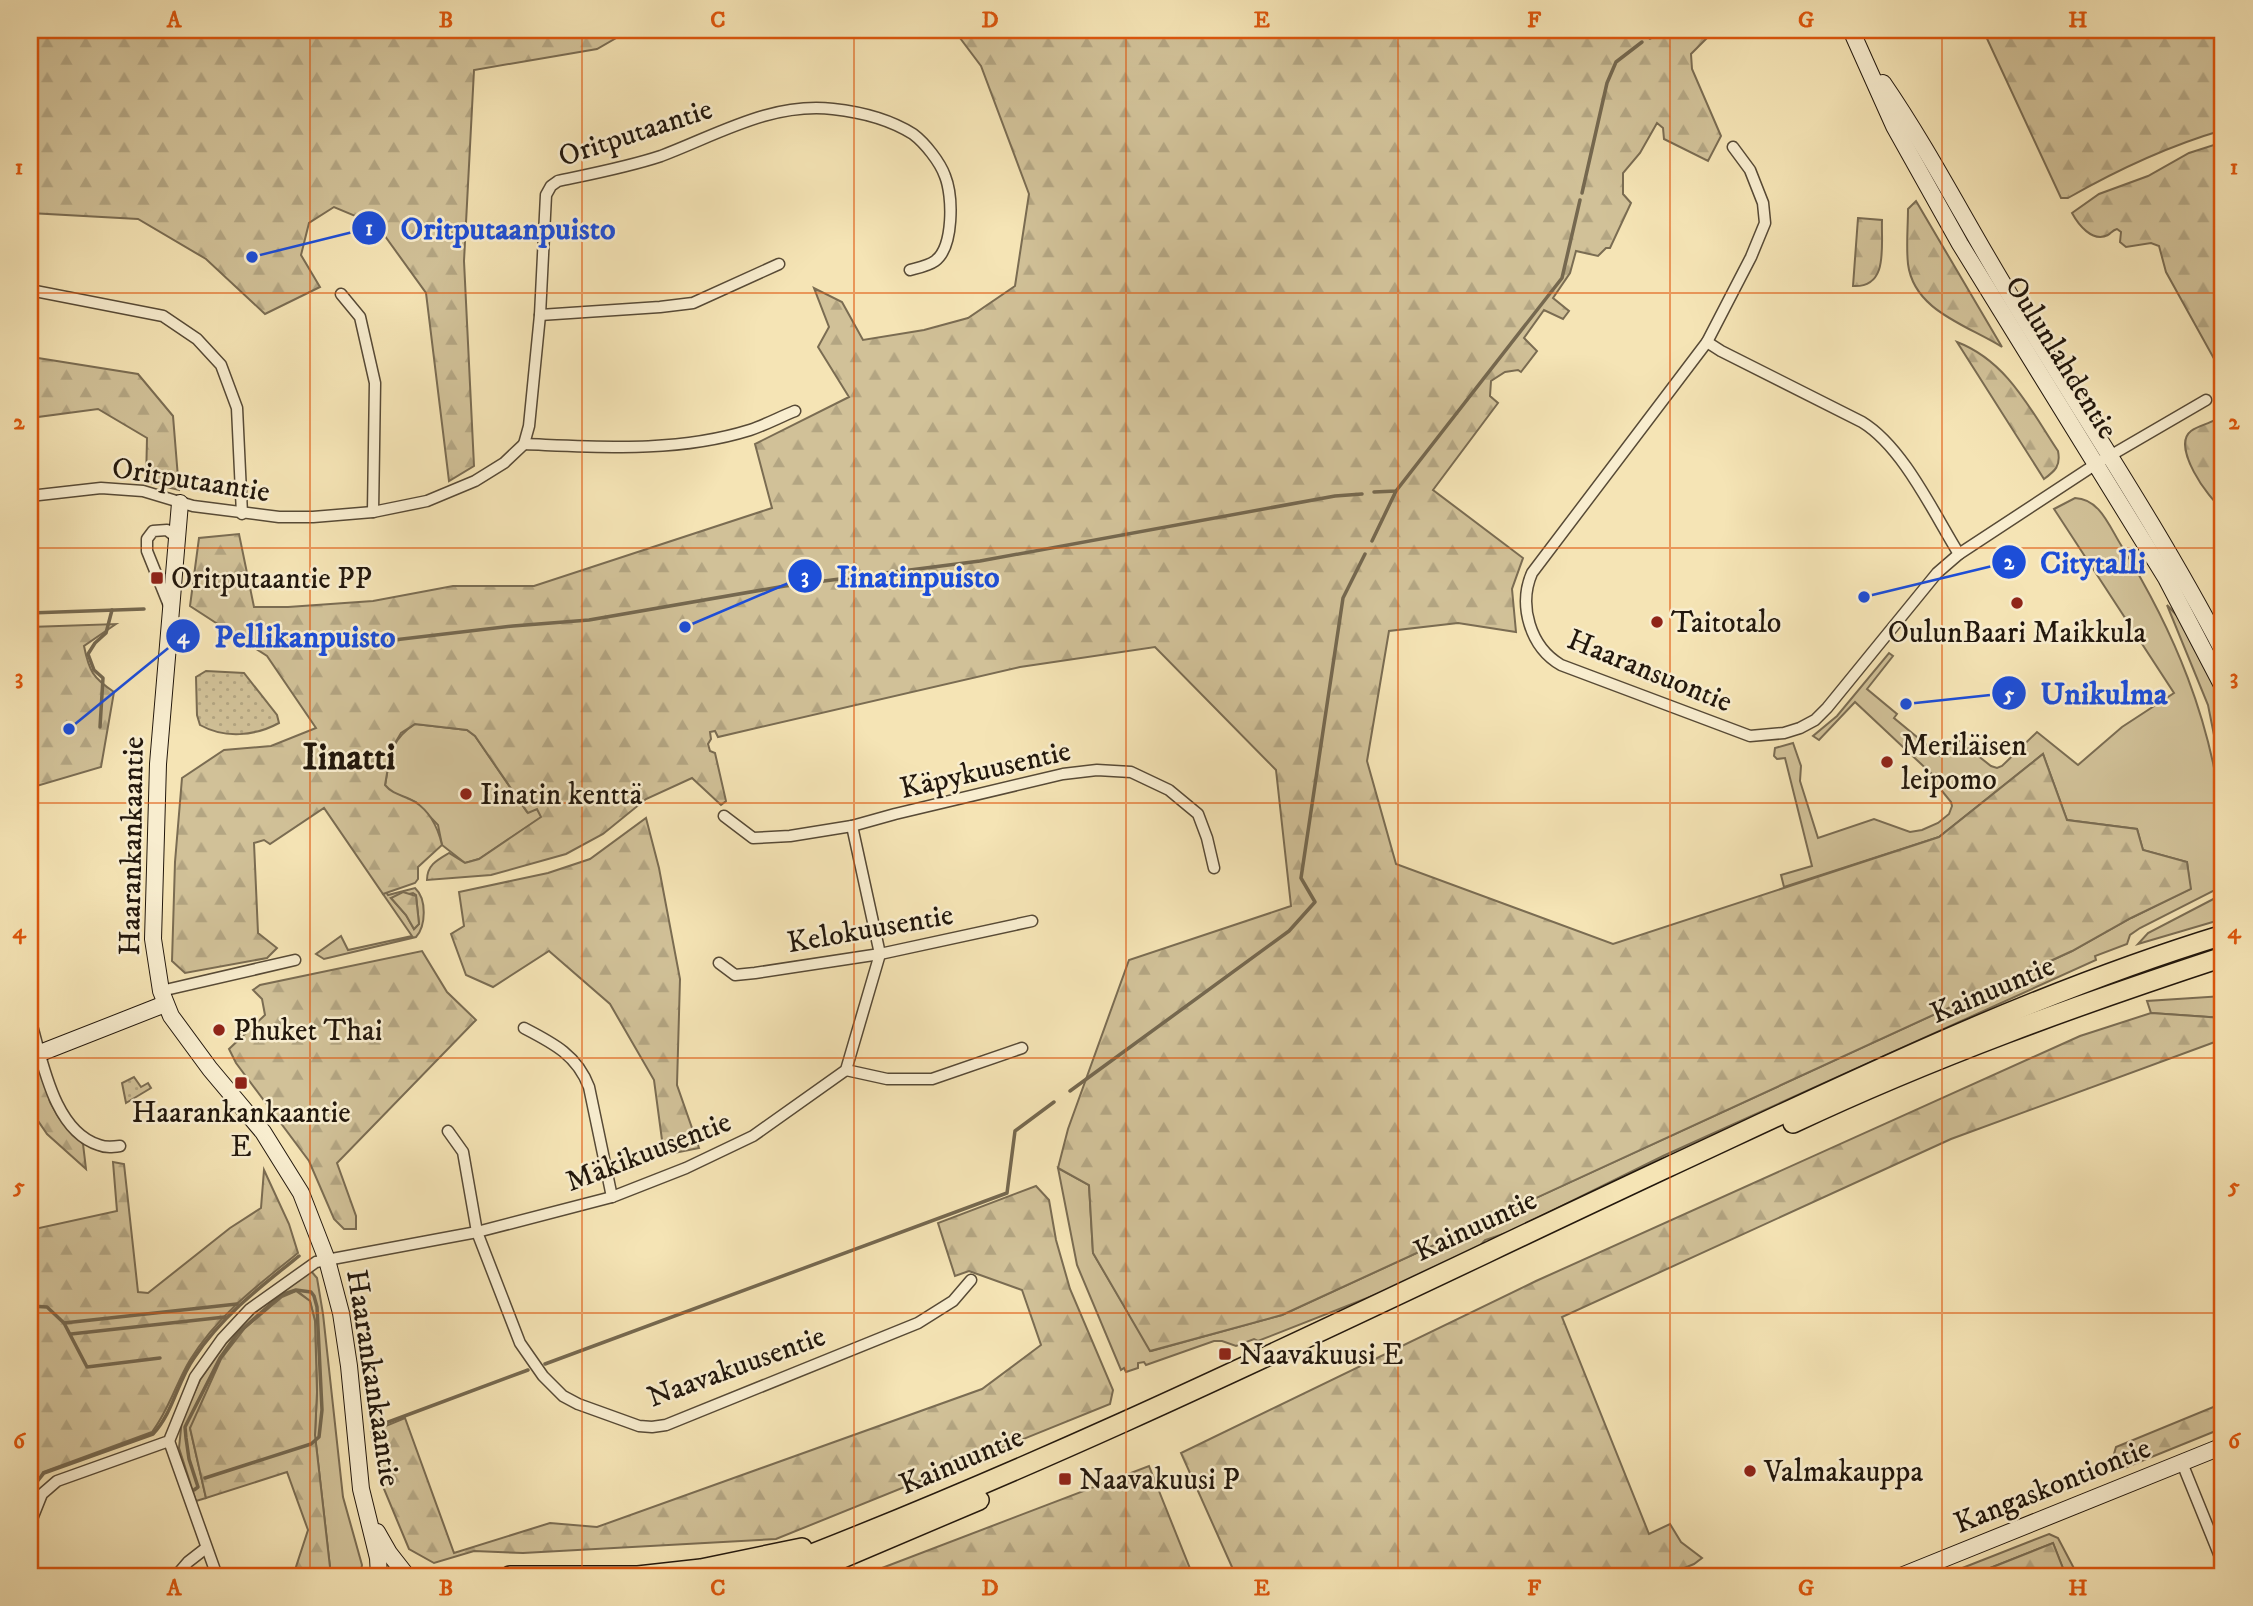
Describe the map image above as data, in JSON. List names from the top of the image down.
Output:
{
  "streets": {
    "highway": ["Kainuuntie"],
    "street": [
      "Oritputaantie",
      "Oulunlahdentie",
      "Haaransuontie",
      "Käpykuusentie",
      "Haarankankaantie",
      "Kelokuusentie",
      "Mäkikuusentie",
      "Naavakuusentie",
      "Kangaskontiontie"
    ]
  },
  "crossings": [
    ["Oritputaantie", "Haarankankaantie"],
    ["Oulunlahdentie", "Haaransuontie"],
    ["Haarankankaantie", "Mäkikuusentie"],
    ["Mäkikuusentie", "Naavakuusentie"]
  ],
  "districts": ["Iinatti"],
  "places": {
    "other": [
      "Oritputaanpuisto",
      "Citytalli",
      "OulunBaari Maikkula",
      "Taitotalo",
      "Iinatinpuisto",
      "Unikulma",
      "Pellikanpuisto",
      "Meriläisen leipomo",
      "Iinatin kenttä",
      "Phuket Thai",
      "Valmakauppa"
    ],
    "transit": [
      "Oritputaantie PP",
      "Haarankankaantie E",
      "Naavakuusi E",
      "Naavakuusi P"
    ]
  },
  "grid": {
    "columns": [
      "A",
      "B",
      "C",
      "D",
      "E",
      "F",
      "G",
      "H"
    ],
    "rows": [
      "1",
      "2",
      "3",
      "4",
      "5",
      "6"
    ]
  }
}
